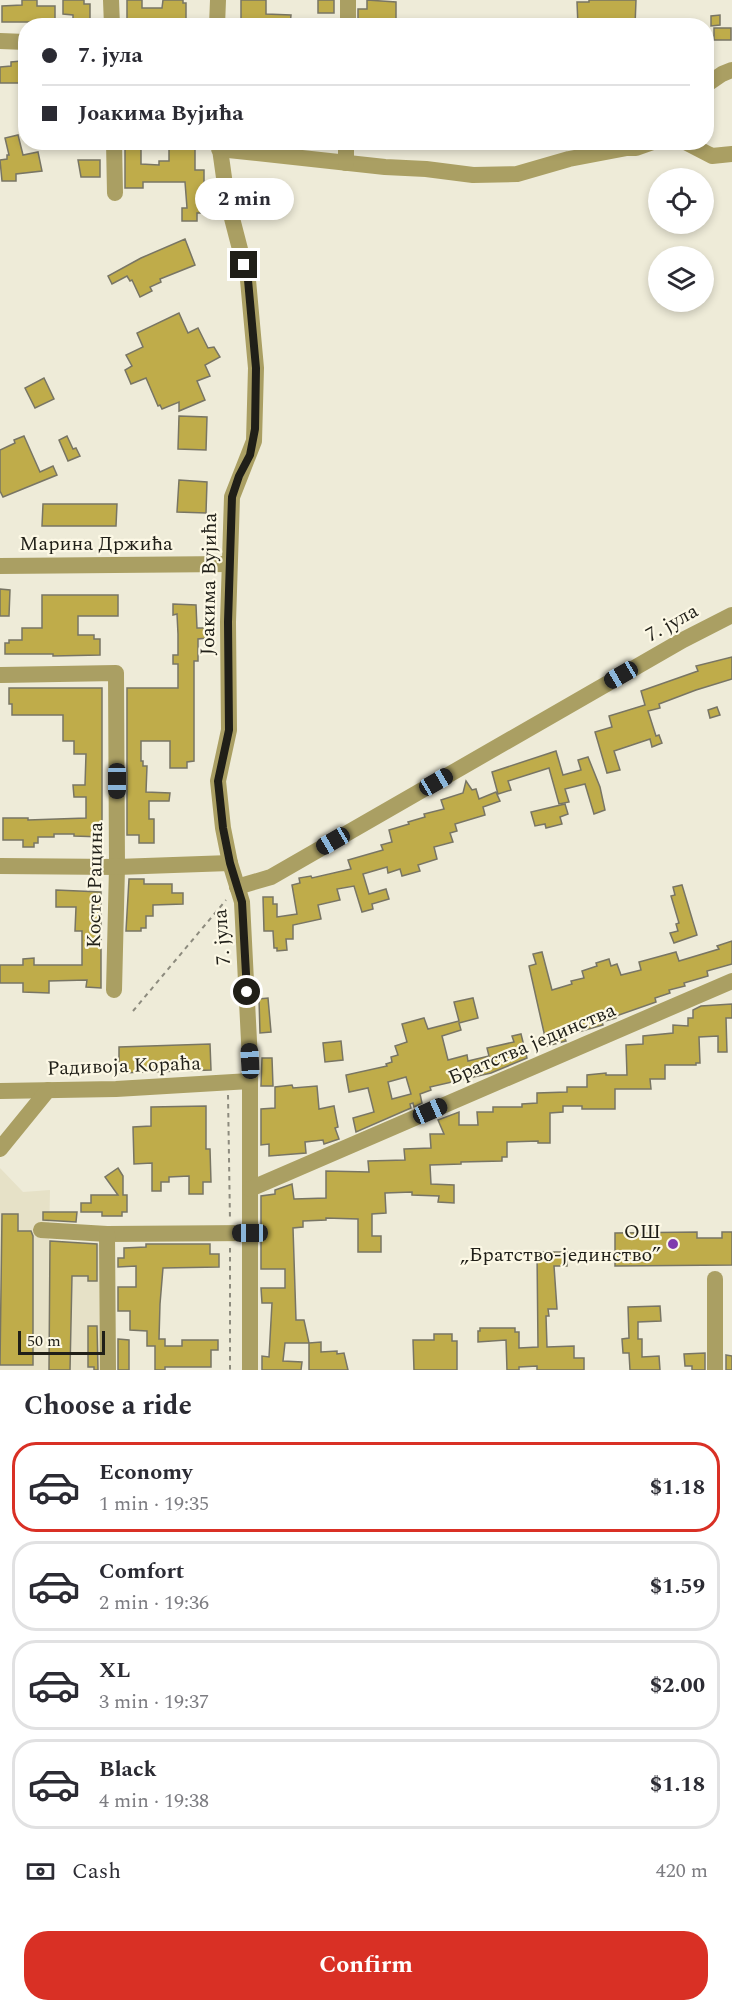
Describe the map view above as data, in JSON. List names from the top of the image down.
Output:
{
  "streets": {
    "street": [
      "Марина Држића",
      "Јоакима Вујића",
      "7. јула",
      "Косте Рацина",
      "Братства јединства",
      "Радивоја Кораћа"
    ]
  },
  "crossings": [
    ["Марина Држића", "Јоакима Вујића"],
    ["Јоакима Вујића", "7. јула"],
    ["7. јула", "Братства јединства"],
    ["7. јула", "Радивоја Кораћа"]
  ],
  "places": ["ОШ „Братство-јединство”"],
  "scale_bar": "50 m",
  "page": {
    "banner": ["7. јула", "Јоакима Вујића"],
    "bubble": "2 min",
    "scale": "50 m",
    "heading": "Choose a ride",
    "list": [
      {
        "name": "Economy",
        "note": "1 min · 19:35",
        "value": "$1.18"
      },
      {
        "name": "Comfort",
        "note": "2 min · 19:36",
        "value": "$1.59"
      },
      {
        "name": "XL",
        "note": "3 min · 19:37",
        "value": "$2.00"
      },
      {
        "name": "Black",
        "note": "4 min · 19:38",
        "value": "$1.18"
      }
    ],
    "pay": ["Cash", "420 m"],
    "buttons": "Confirm"
  }
}
